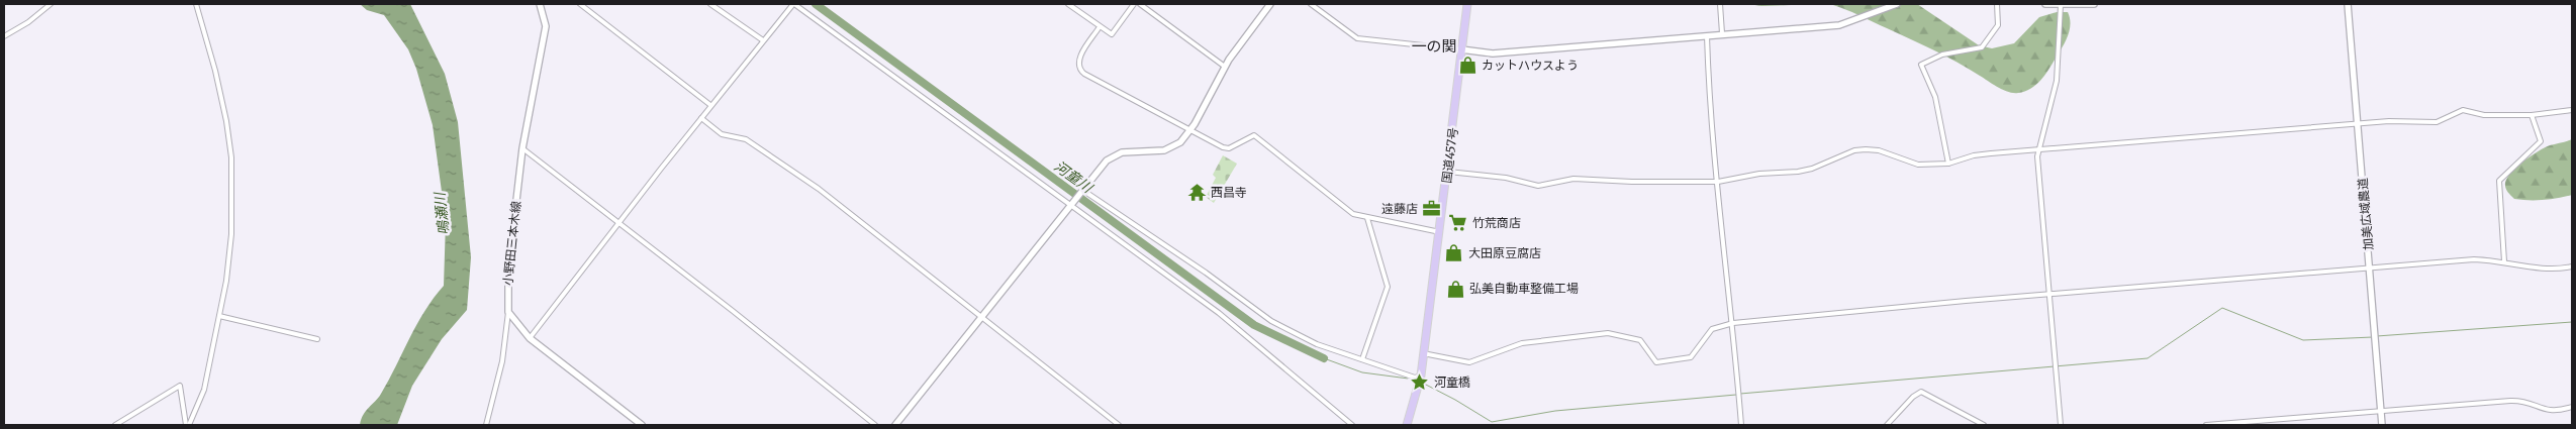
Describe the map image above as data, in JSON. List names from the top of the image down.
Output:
{
  "streets": {
    "highway": ["国道457号"],
    "street": ["加美広域農道", "小野田三本木線"]
  },
  "districts": ["一の関"],
  "water": ["河童川", "鳴瀬川"],
  "places": {
    "shop": ["カットハウスよう", "大田原豆腐店", "弘美自動車整備工場"],
    "temple": ["西昌寺"],
    "office": ["遠藤店"],
    "supermarket": ["竹荒商店"],
    "place": ["河童橋"]
  }
}
